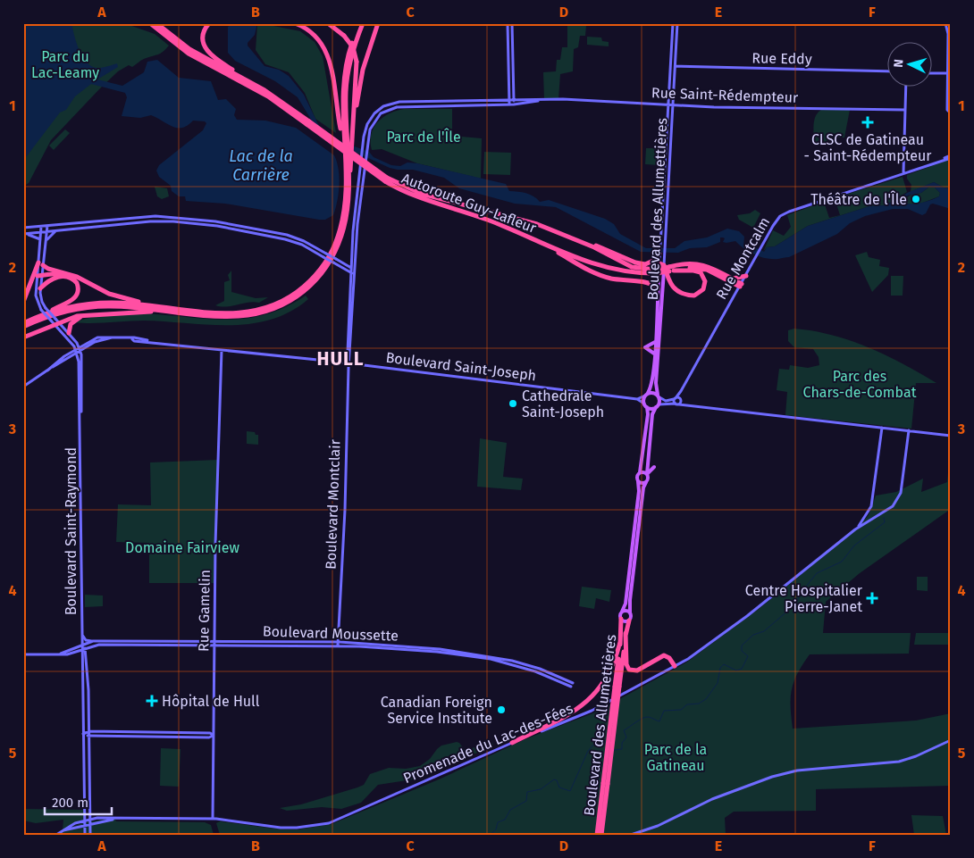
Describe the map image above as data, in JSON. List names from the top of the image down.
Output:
{
  "streets": {
    "highway": ["Autoroute Guy-Lafleur", "Boulevard des Allumettières"],
    "main road": [
      "Rue Eddy",
      "Rue Saint-Rédempteur",
      "Rue Montcalm",
      "Boulevard Saint-Joseph",
      "Boulevard Montclair",
      "Boulevard Saint-Raymond",
      "Rue Gamelin",
      "Boulevard Moussette",
      "Promenade du Lac-des-Fées"
    ]
  },
  "crossings": [
    ["Rue Eddy", "Boulevard des Allumettières"],
    ["Rue Saint-Rédempteur", "Boulevard des Allumettières"],
    ["Rue Saint-Rédempteur", "Boulevard Montclair"],
    ["Autoroute Guy-Lafleur", "Boulevard des Allumettières"],
    ["Autoroute Guy-Lafleur", "Rue Montcalm"],
    ["Boulevard des Allumettières", "Boulevard Saint-Joseph"],
    ["Boulevard Saint-Joseph", "Boulevard Montclair"],
    ["Boulevard Saint-Joseph", "Boulevard Saint-Raymond"],
    ["Boulevard Saint-Joseph", "Rue Gamelin"],
    ["Boulevard Montclair", "Boulevard Moussette"],
    ["Boulevard Saint-Raymond", "Boulevard Moussette"],
    ["Rue Gamelin", "Boulevard Moussette"],
    ["Rue Gamelin", "Promenade du Lac-des-Fées"]
  ],
  "districts": ["HULL"],
  "water": ["Lac de la Carrière"],
  "parks": [
    "Parc du Lac-Leamy",
    "Parc de l'Île",
    "Parc des Chars-de-Combat",
    "Domaine Fairview",
    "Parc de la Gatineau"
  ],
  "places": {
    "health": ["CLSC de Gatineau - Saint-Rédempteur", "Centre Hospitalier Pierre-Janet", "Hôpital de Hull"],
    "other": ["Théâtre de l'Île", "Cathedrale Saint-Joseph", "Canadian Foreign Service Institute"]
  },
  "scale_bar": "200 m",
  "north": "left",
  "grid": {
    "columns": [
      "A",
      "B",
      "C",
      "D",
      "E",
      "F"
    ],
    "rows": [
      "1",
      "2",
      "3",
      "4",
      "5"
    ]
  }
}
